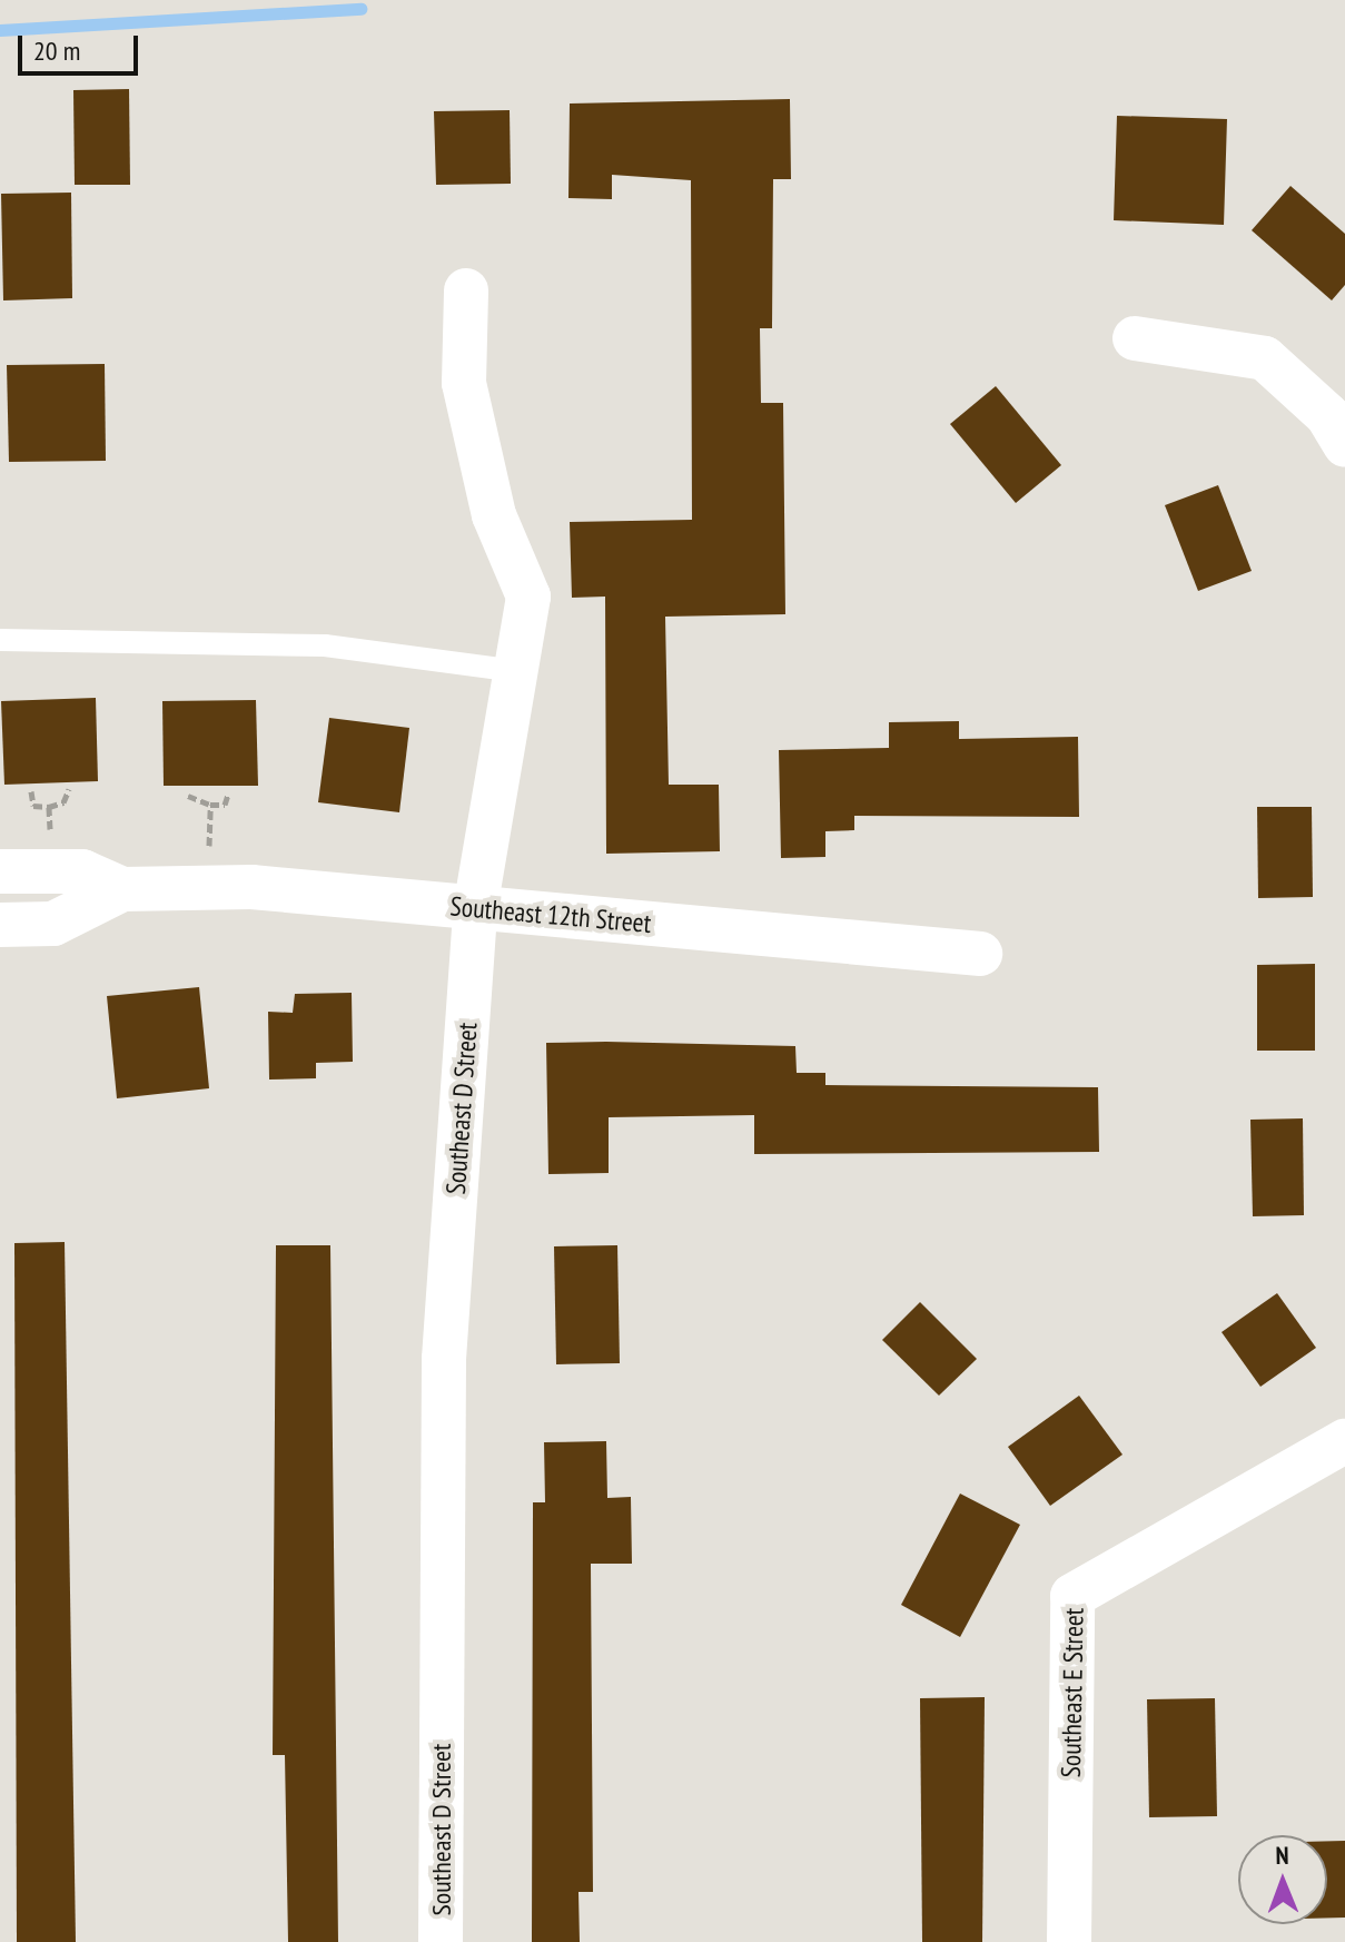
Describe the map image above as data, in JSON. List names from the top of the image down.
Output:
{
  "streets": {
    "street": ["Southeast 12th Street", "Southeast D Street", "Southeast E Street"]
  },
  "crossings": [
    ["Southeast 12th Street", "Southeast D Street"]
  ],
  "scale_bar": "20 m",
  "north": "top"
}
